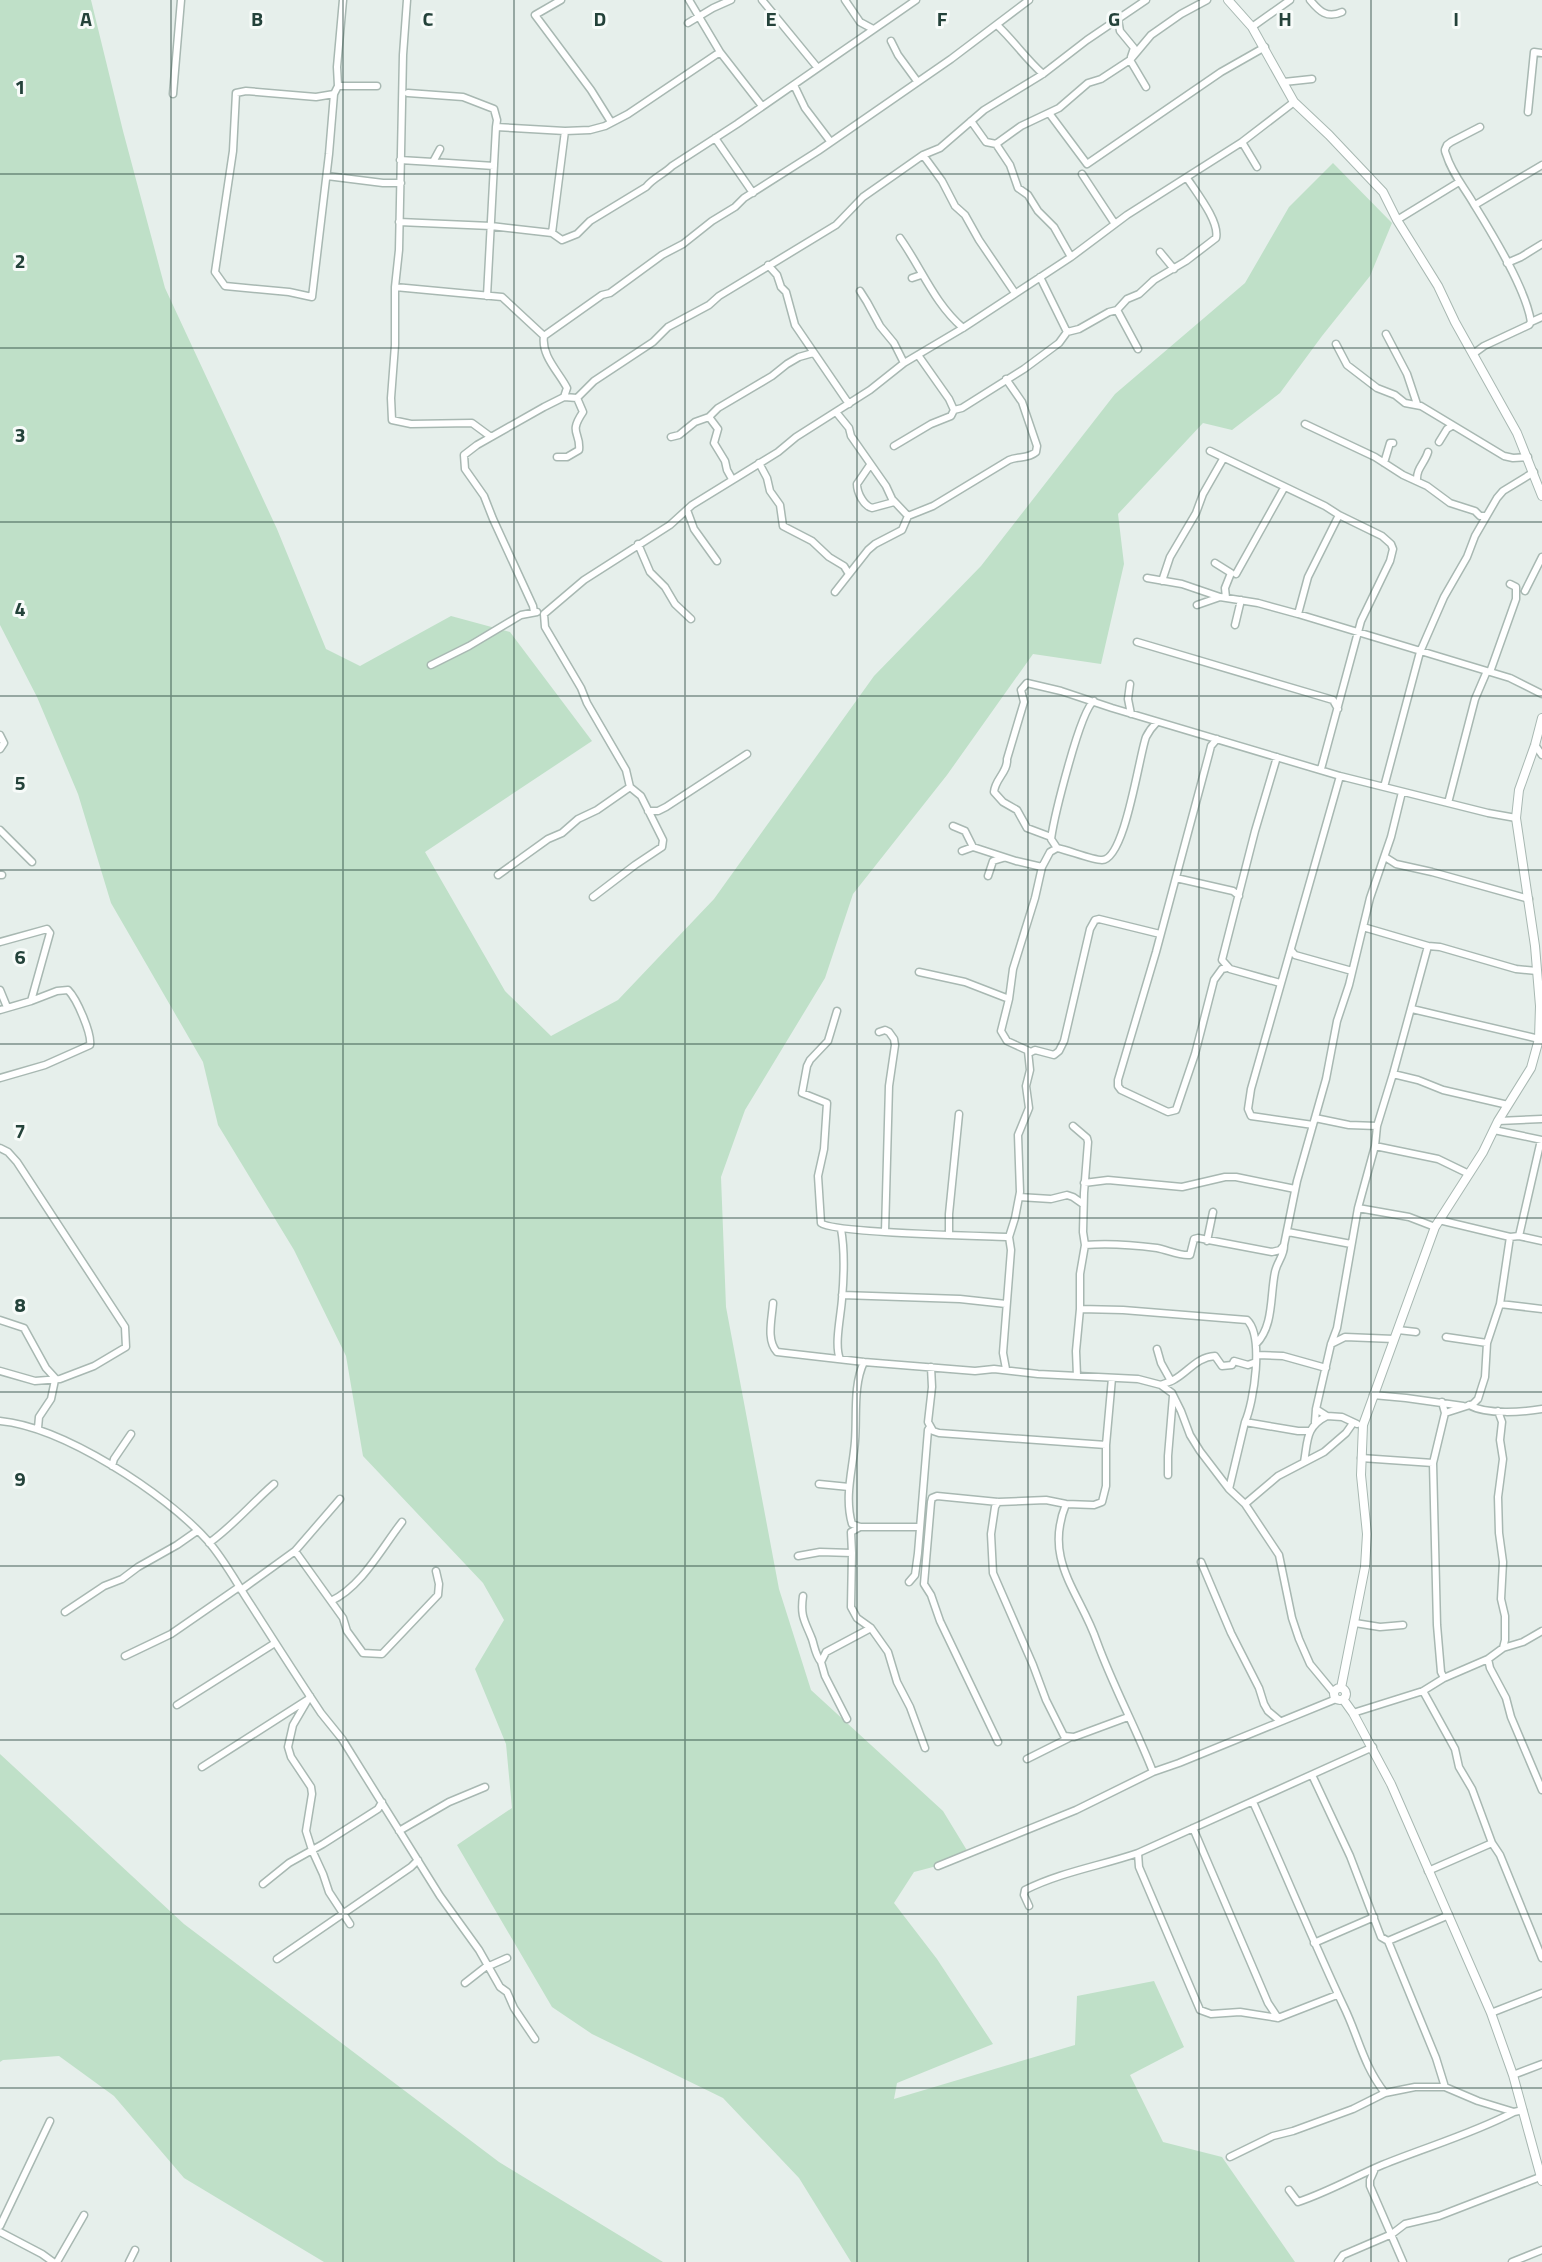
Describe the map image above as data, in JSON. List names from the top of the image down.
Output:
{
  "grid": {
    "columns": [
      "A",
      "B",
      "C",
      "D",
      "E",
      "F",
      "G",
      "H",
      "I"
    ],
    "rows": [
      "1",
      "2",
      "3",
      "4",
      "5",
      "6",
      "7",
      "8",
      "9"
    ]
  }
}
